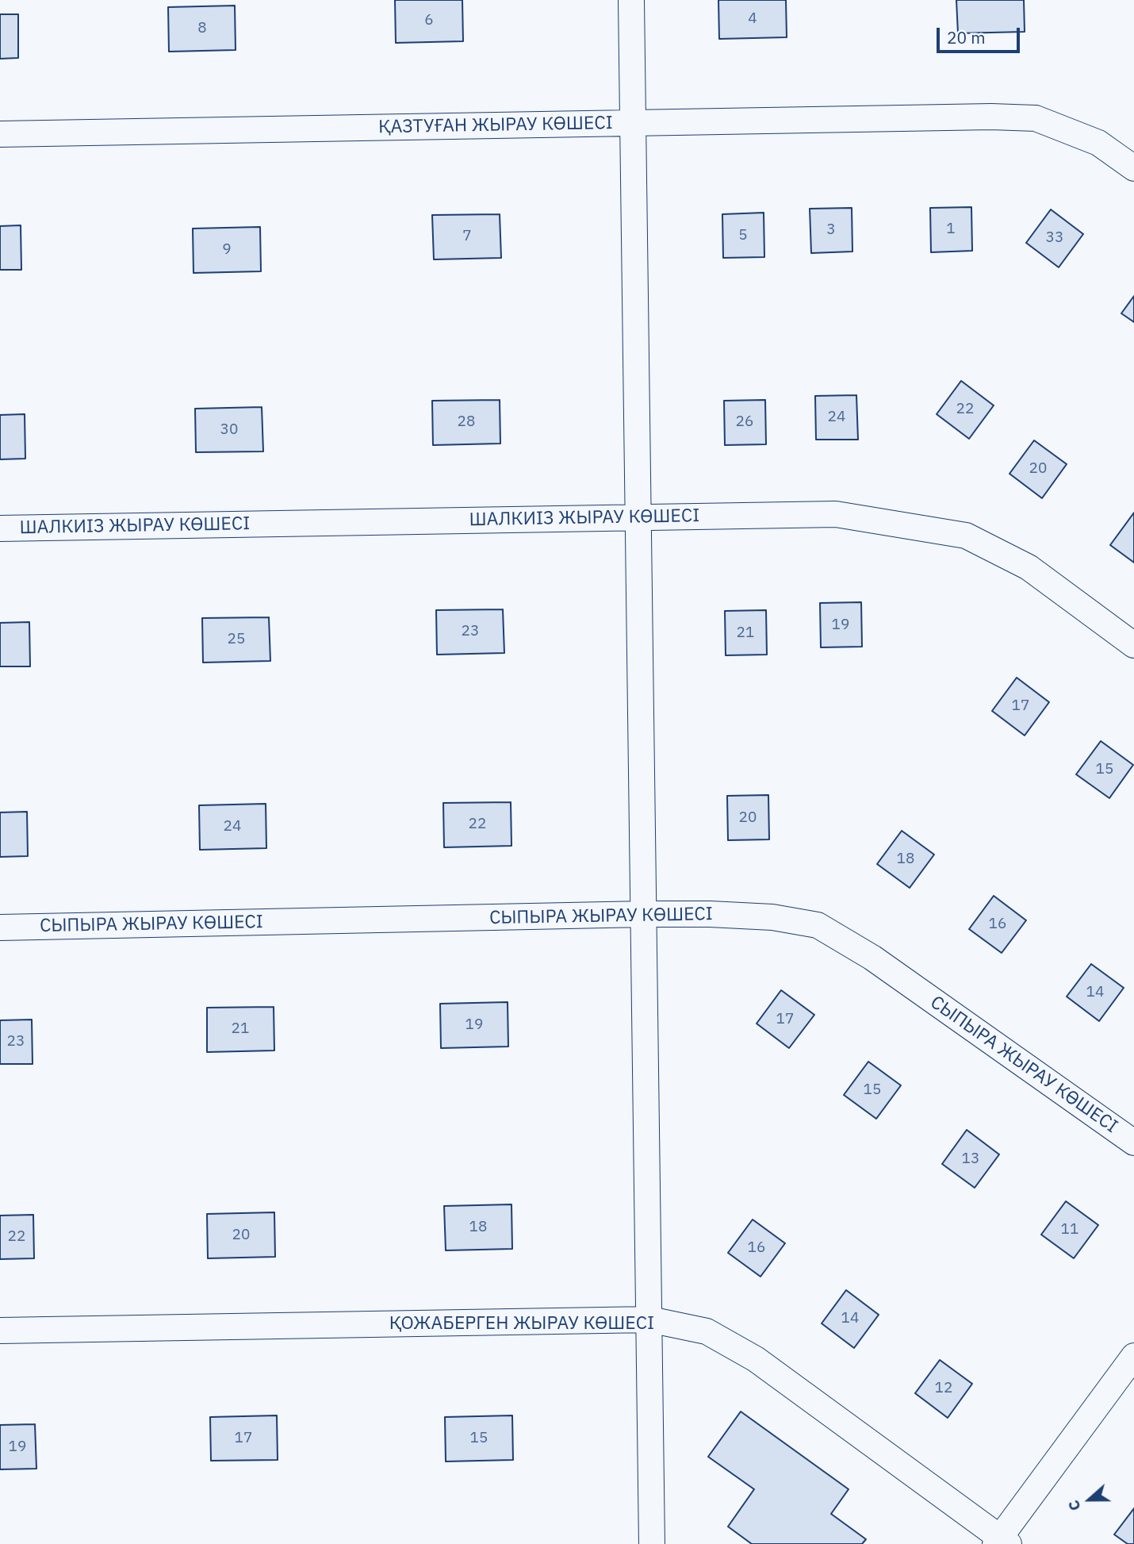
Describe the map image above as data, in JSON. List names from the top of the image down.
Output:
{
  "streets": {
    "street": [
      "ҚАЗТУҒАН ЖЫРАУ КӨШЕСІ",
      "ШАЛКИІЗ ЖЫРАУ КӨШЕСІ",
      "СЫПЫРА ЖЫРАУ КӨШЕСІ",
      "ҚОЖАБЕРГЕН ЖЫРАУ КӨШЕСІ"
    ]
  },
  "house_numbers": [
    "4",
    "6",
    "8",
    "1",
    "3",
    "5",
    "7",
    "33",
    "9",
    "22",
    "24",
    "28",
    "26",
    "30",
    "20",
    "19",
    "23",
    "21",
    "25",
    "17",
    "15",
    "20",
    "22",
    "24",
    "18",
    "16",
    "14",
    "17",
    "19",
    "21",
    "23",
    "15",
    "13",
    "18",
    "11",
    "20",
    "22",
    "16",
    "14",
    "12",
    "17",
    "15",
    "19"
  ],
  "scale_bar": "20 m",
  "north": "left"
}
